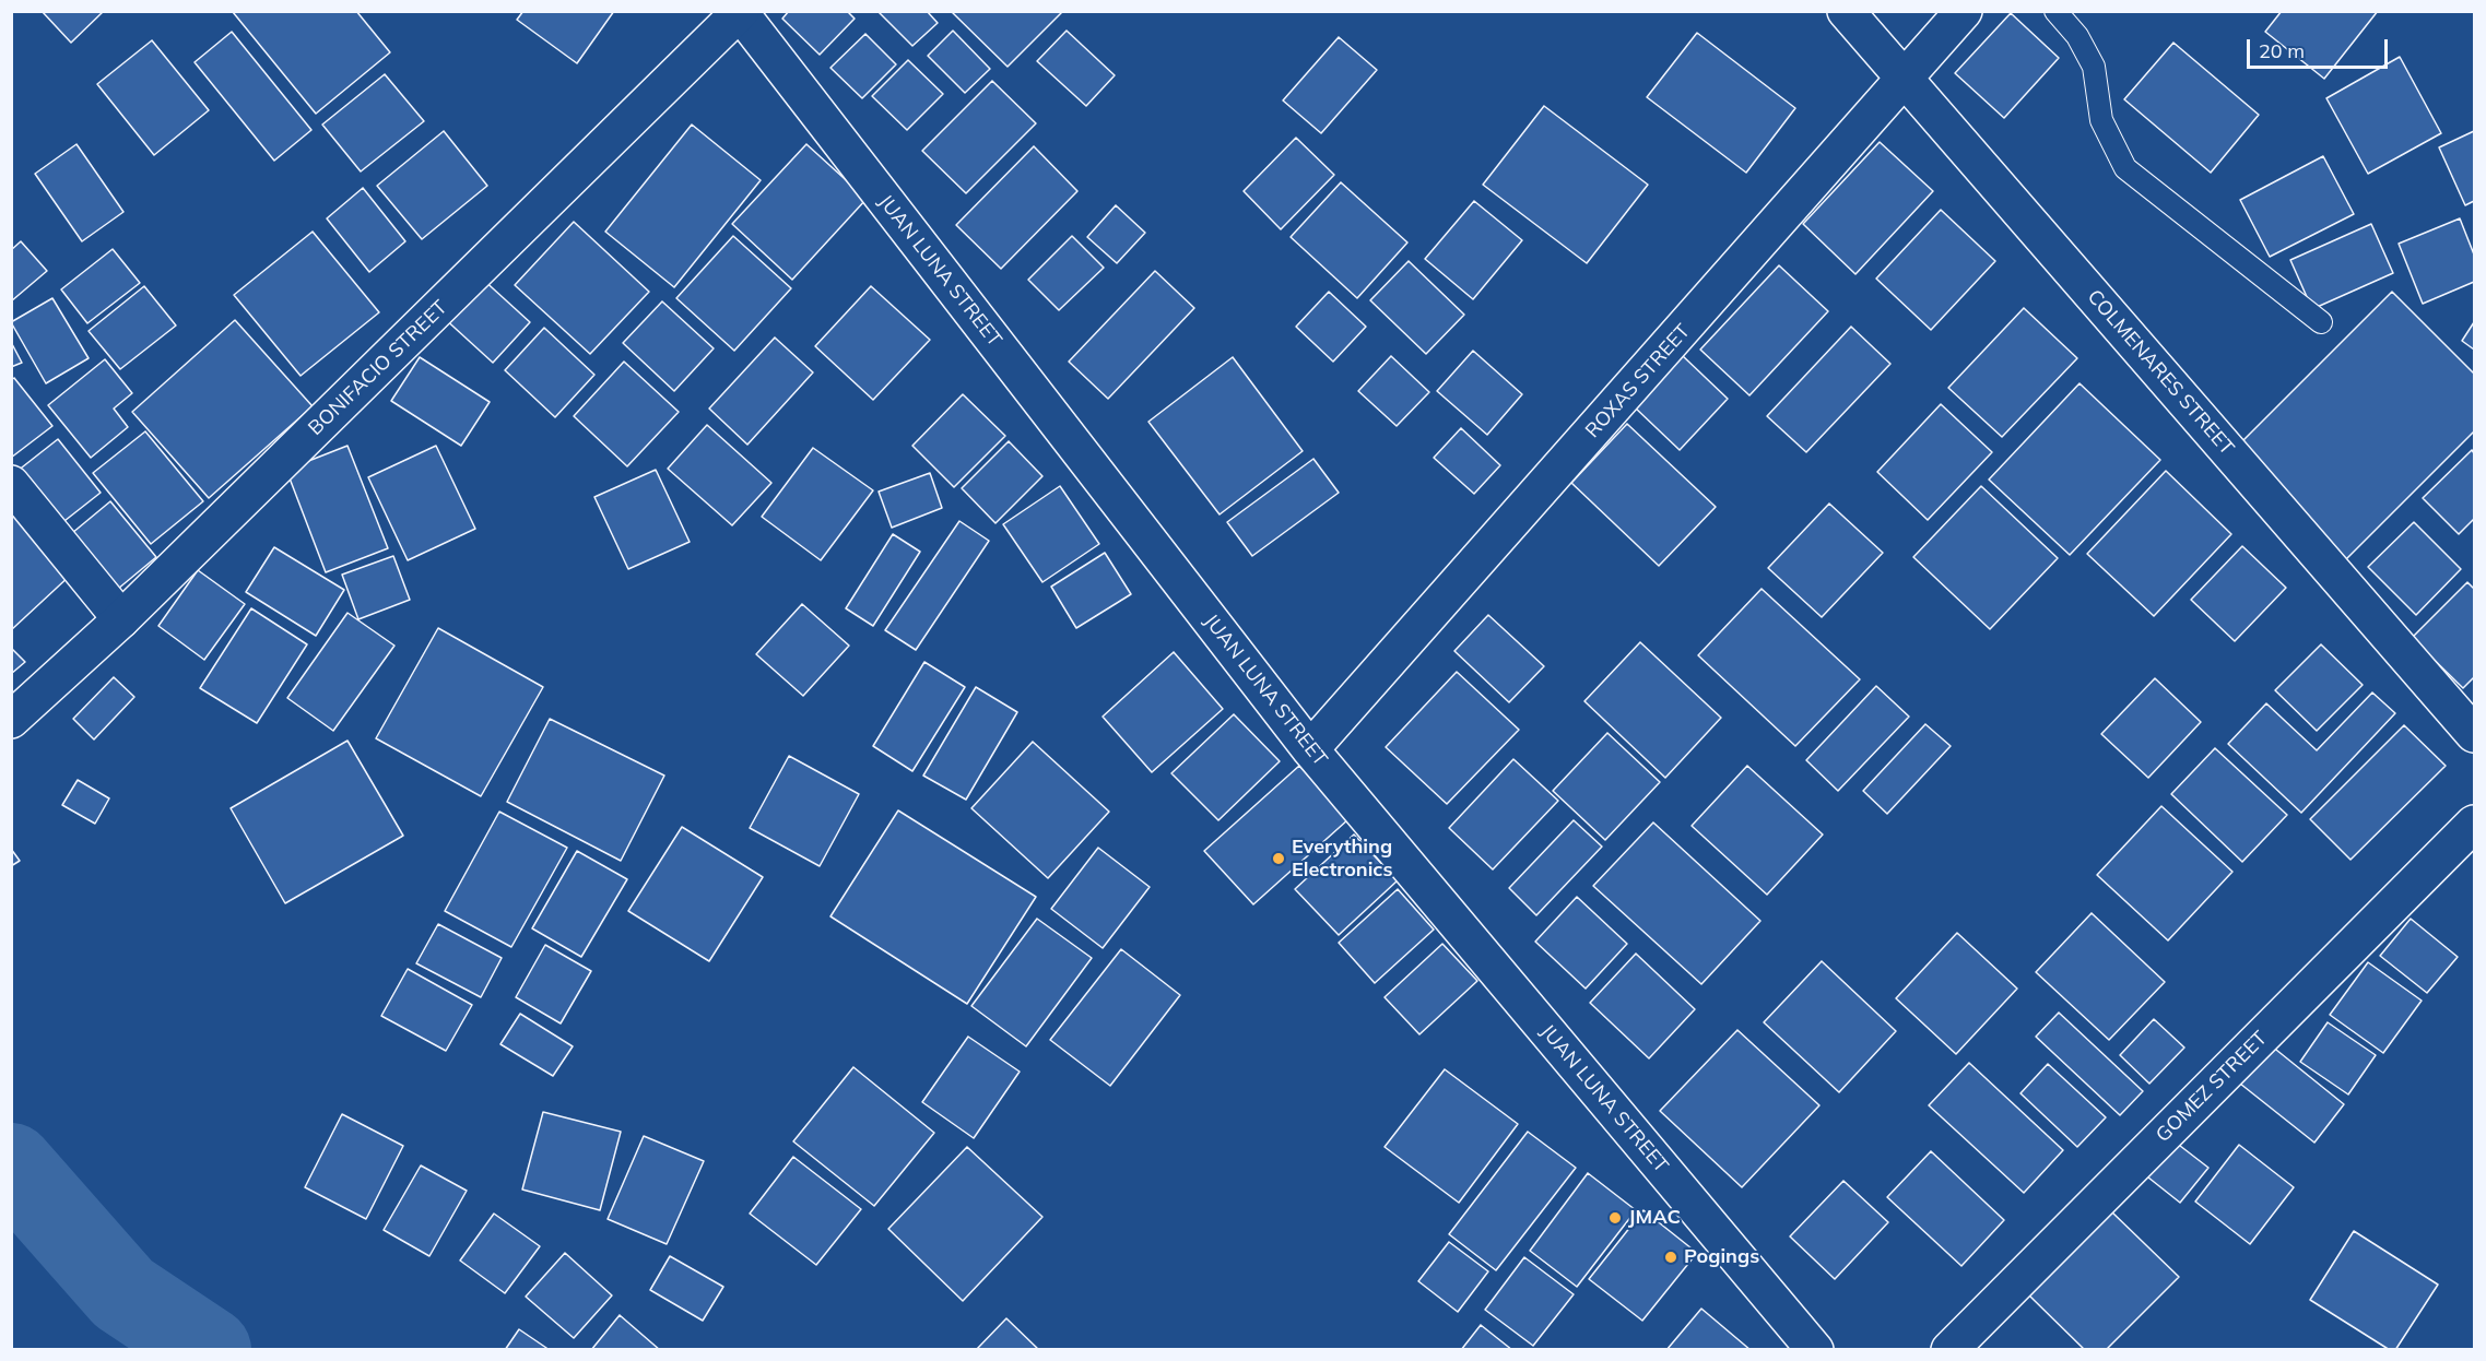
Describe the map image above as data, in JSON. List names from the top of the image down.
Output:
{
  "streets": {
    "street": [
      "JUAN LUNA STREET",
      "BONIFACIO STREET",
      "COLMENARES STREET",
      "ROXAS STREET",
      "GOMEZ STREET"
    ]
  },
  "crossings": [
    ["JUAN LUNA STREET", "BONIFACIO STREET"],
    ["JUAN LUNA STREET", "ROXAS STREET"],
    ["COLMENARES STREET", "ROXAS STREET"]
  ],
  "places": ["Everything Electronics", "JMAC", "Pogings"],
  "scale_bar": "20 m"
}
